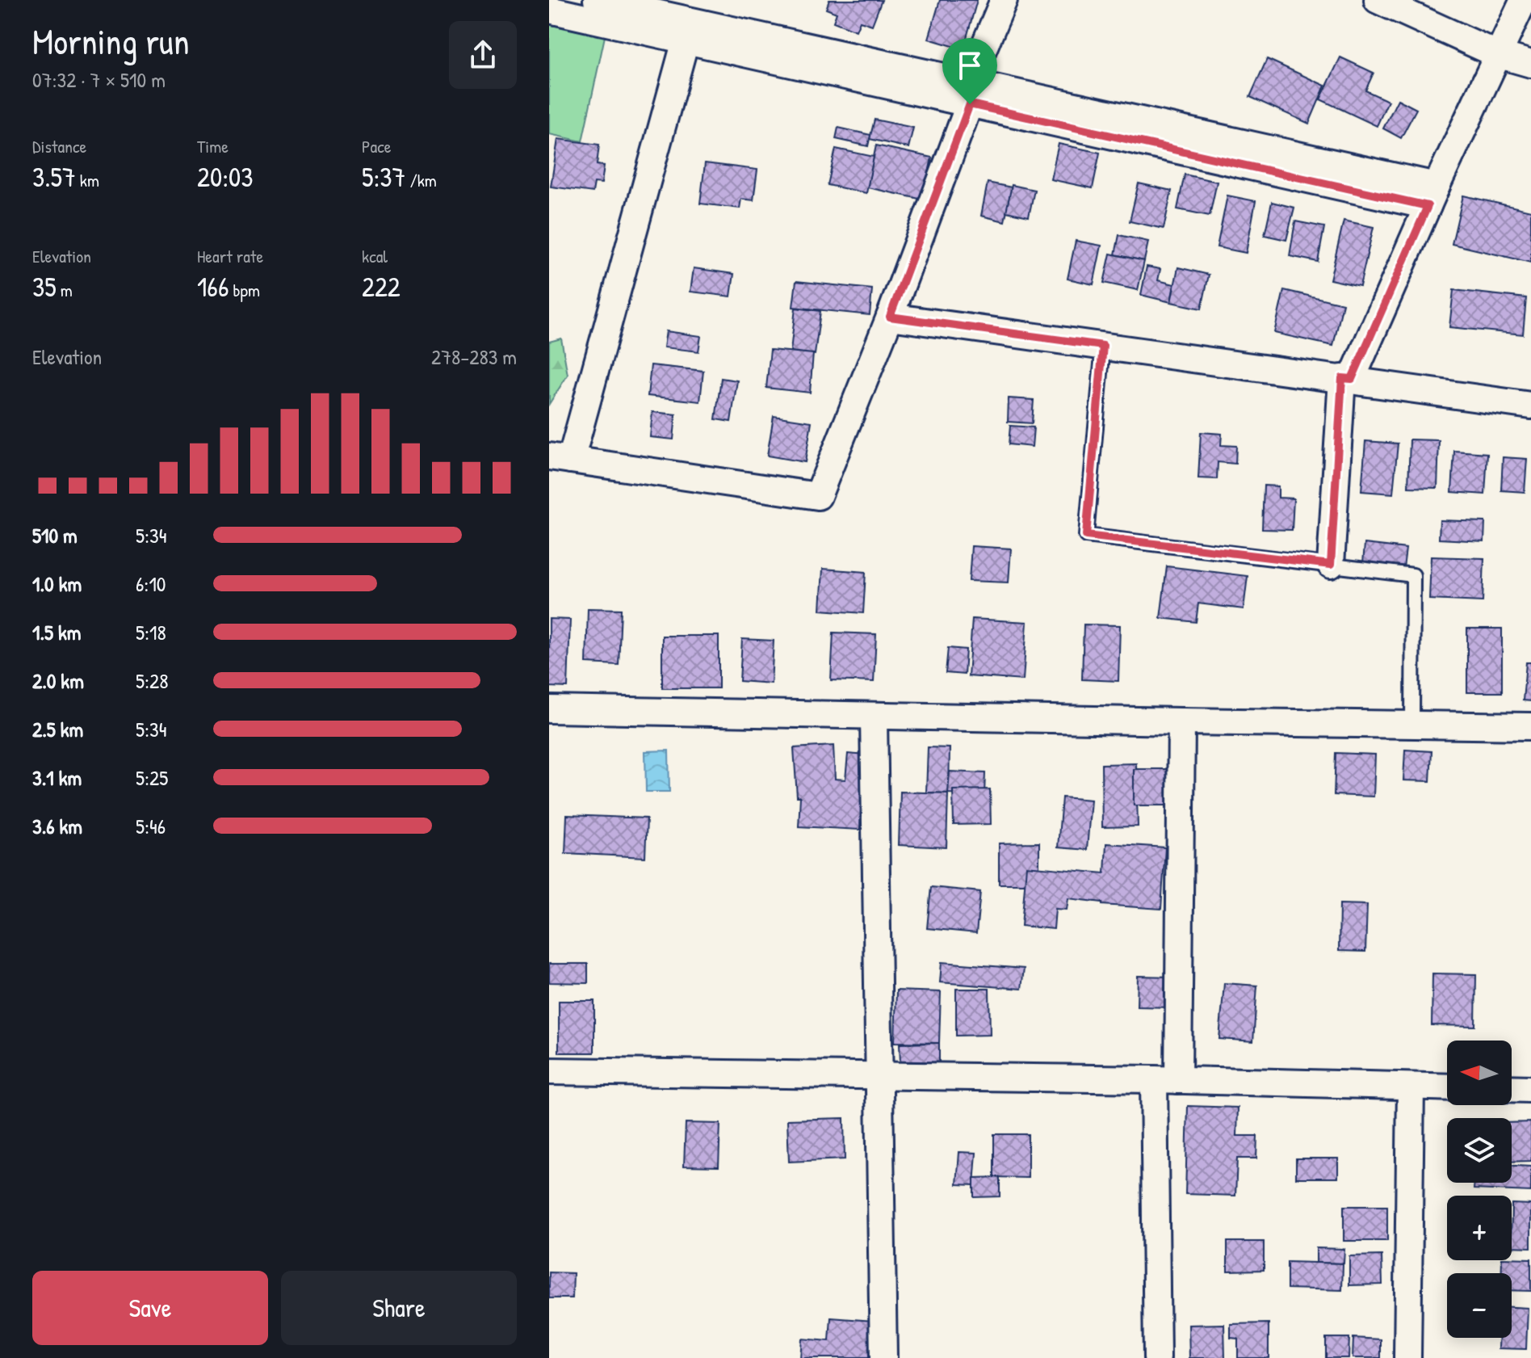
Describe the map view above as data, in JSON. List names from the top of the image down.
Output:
{
  "north": "left",
  "page": {
    "heading": ["Morning run", "07:32 · 7 × 510 m"],
    "stats": [
      ["Distance", "3.57 km"],
      ["Time", "20:03"],
      ["Pace", "5:37 /km"],
      ["Elevation", "35 m"],
      ["Heart rate", "166 bpm"],
      ["kcal", "222"]
    ],
    "chart": ["Elevation", "278–283 m"],
    "list": [
      {
        "name": "510 m",
        "note": "5:34"
      },
      {
        "name": "1.0 km",
        "note": "6:10"
      },
      {
        "name": "1.5 km",
        "note": "5:18"
      },
      {
        "name": "2.0 km",
        "note": "5:28"
      },
      {
        "name": "2.5 km",
        "note": "5:34"
      },
      {
        "name": "3.1 km",
        "note": "5:25"
      },
      {
        "name": "3.6 km",
        "note": "5:46"
      }
    ],
    "map_buttons": ["+", "−"],
    "buttons": ["Save", "Share"]
  }
}
